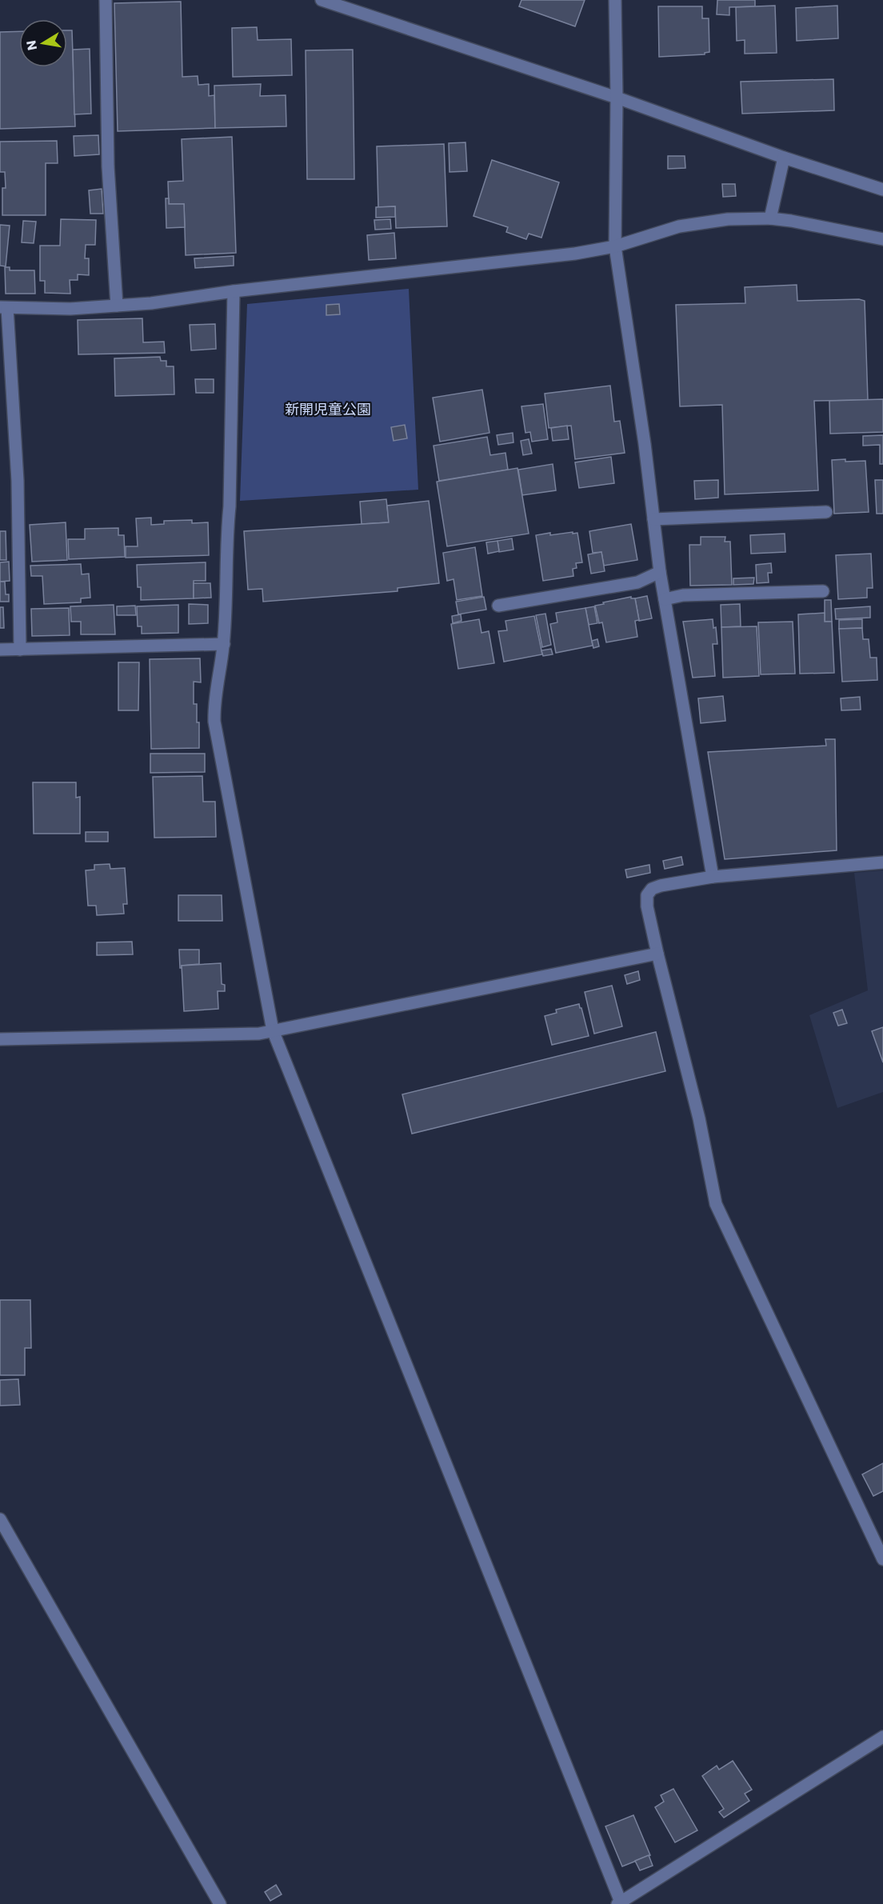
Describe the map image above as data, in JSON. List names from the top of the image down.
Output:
{
  "parks": ["新開児童公園"],
  "north": "left"
}
